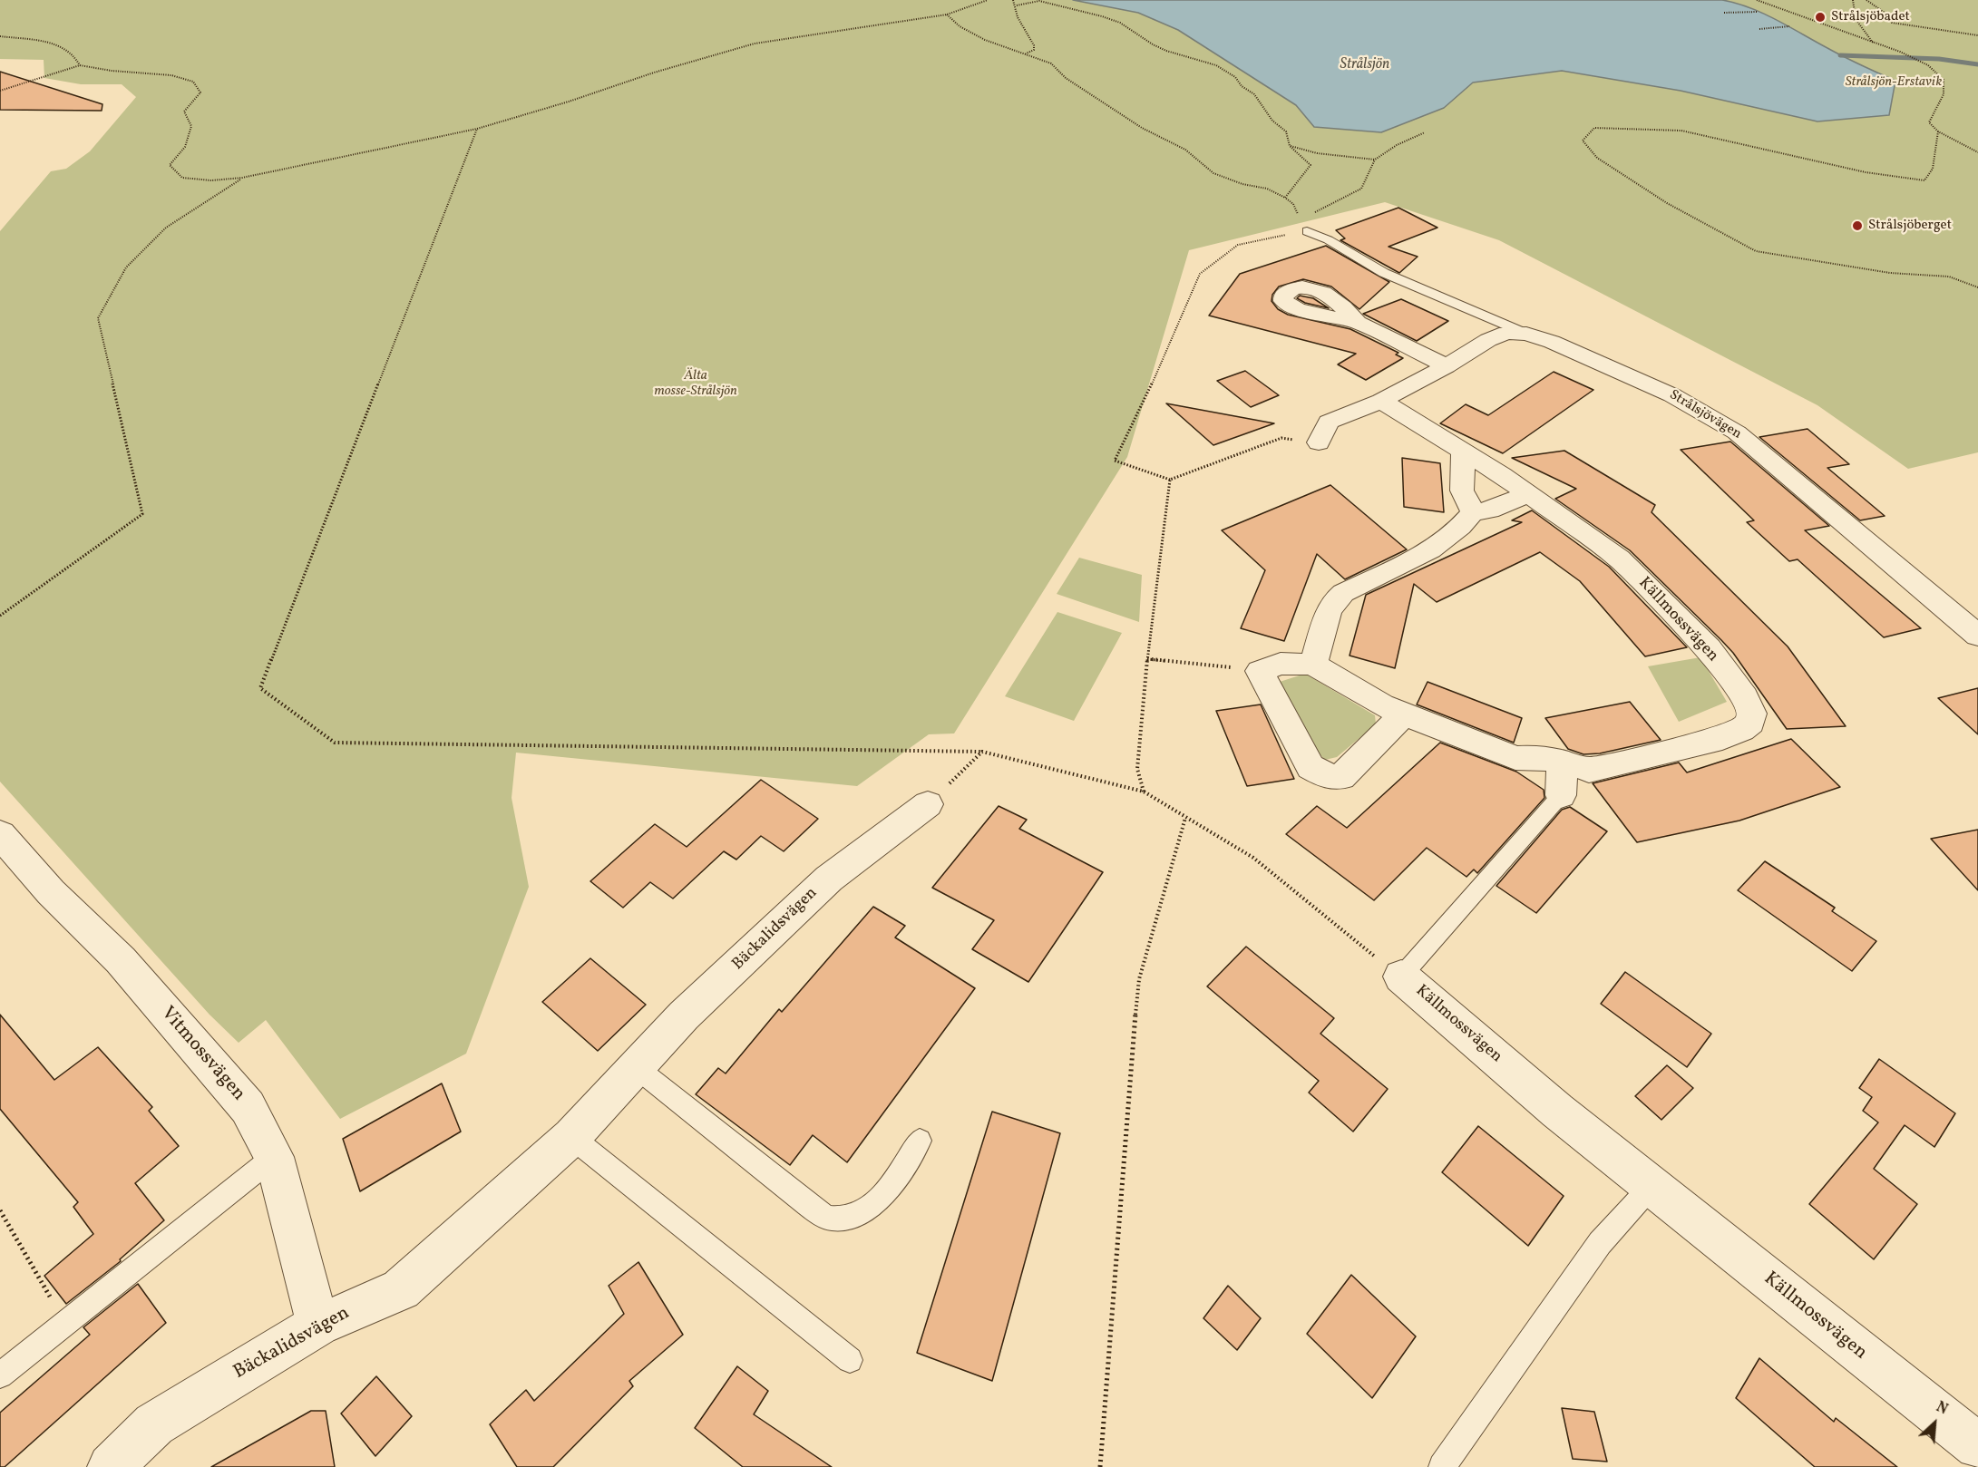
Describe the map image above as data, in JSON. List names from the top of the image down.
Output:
{
  "streets": {
    "street": [
      "Strålsjövägen",
      "Källmossvägen",
      "Bäckalidsvägen",
      "Vitmossvägen"
    ]
  },
  "crossings": [
    ["Bäckalidsvägen", "Vitmossvägen"]
  ],
  "water": ["Strålsjön"],
  "parks": ["Strålsjön-Erstavik", "Älta mosse-Strålsjön"],
  "places": ["Strålsjöbadet", "Strålsjöberget"],
  "north": "top right"
}
